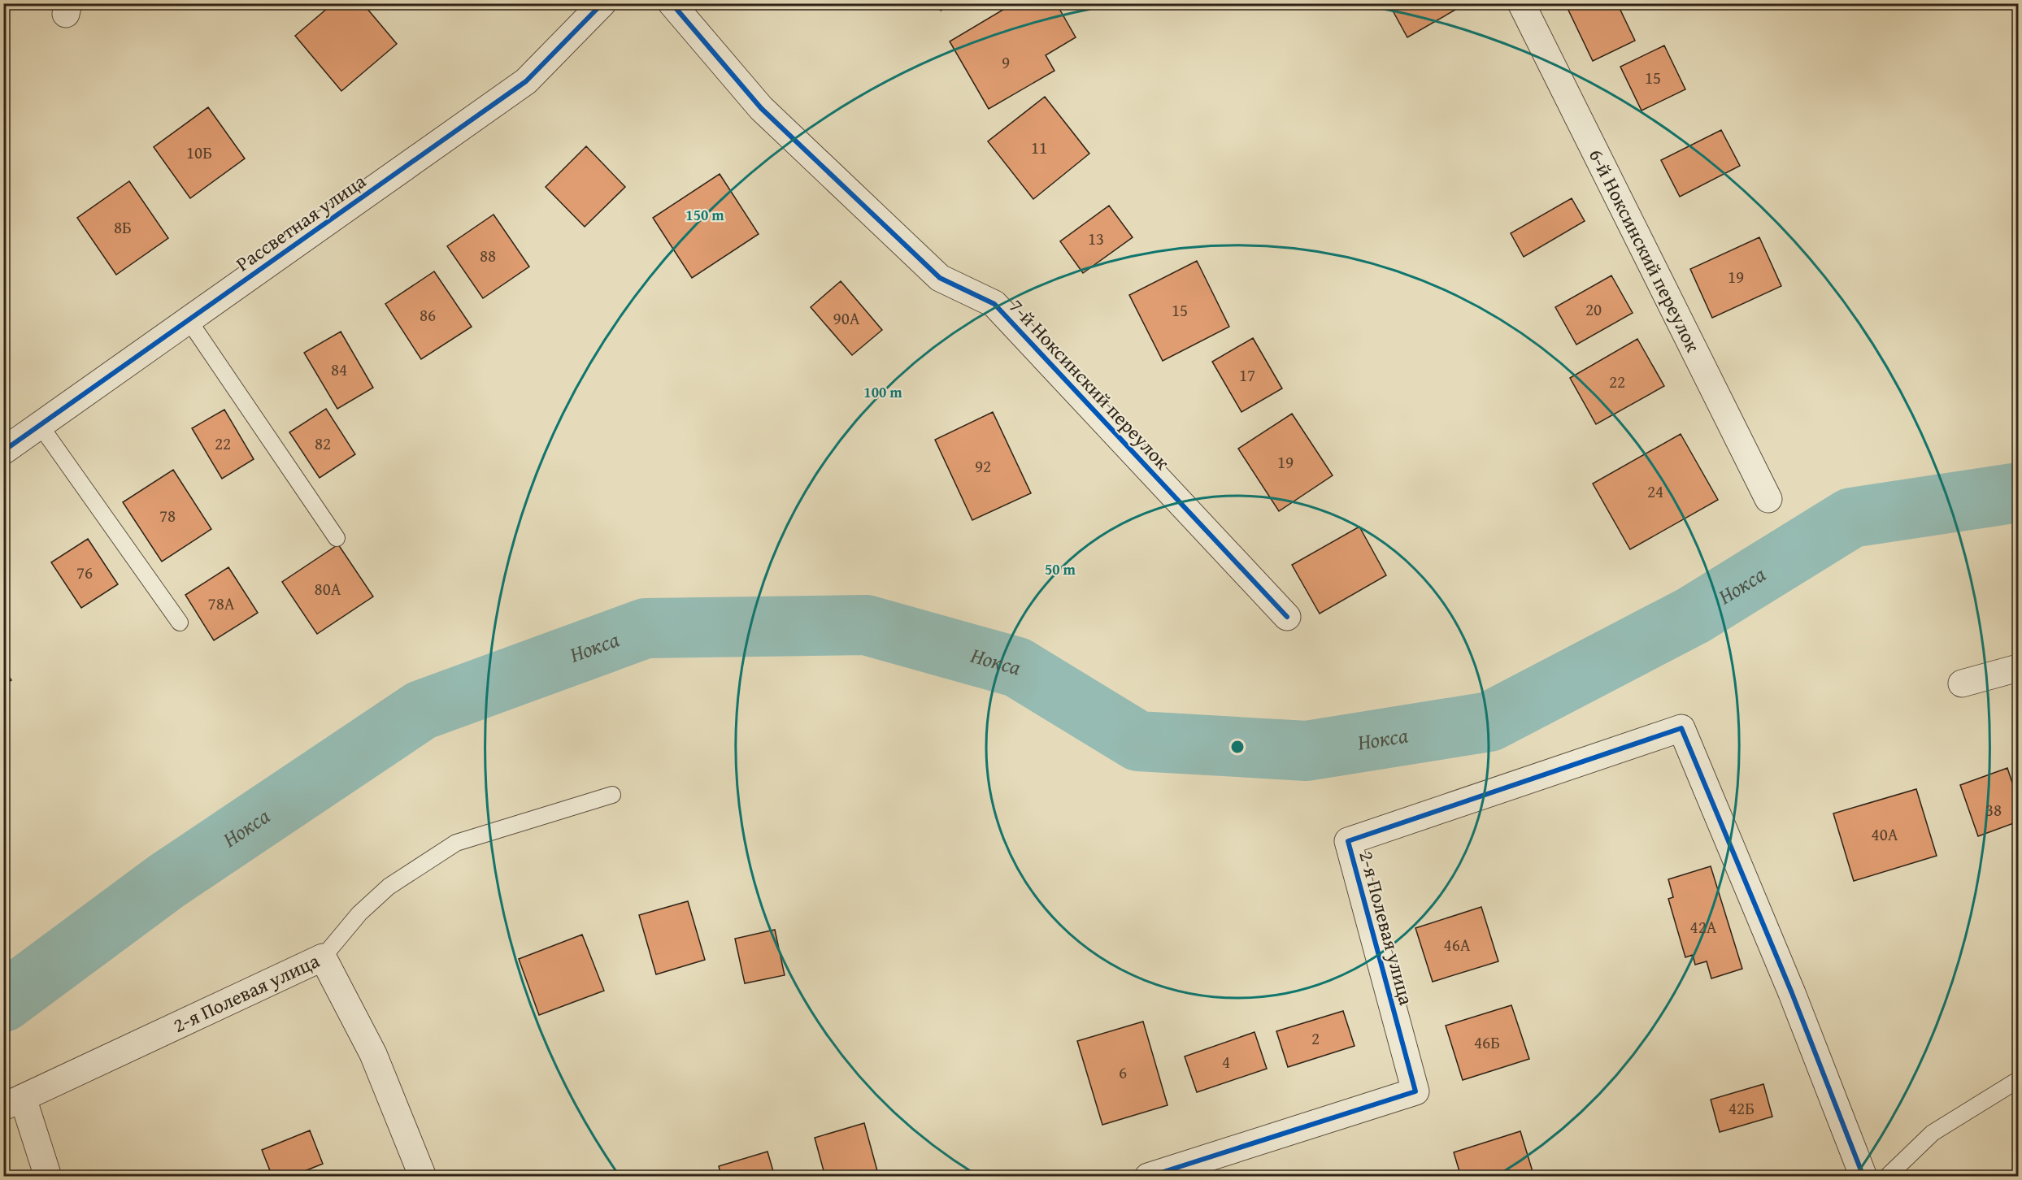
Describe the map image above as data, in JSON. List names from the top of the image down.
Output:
{
  "streets": {
    "street": [
      "Рассветная улица",
      "6-й Ноксинский переулок",
      "7-й Ноксинский переулок",
      "2-я Полевая улица"
    ]
  },
  "water": ["Нокса"],
  "house_numbers": [
    "9",
    "15",
    "11",
    "10Б",
    "8Б",
    "13",
    "88",
    "19",
    "20",
    "15",
    "86",
    "90А",
    "84",
    "17",
    "22",
    "22",
    "82",
    "19",
    "92",
    "24",
    "78",
    "76",
    "80А",
    "78А",
    "38",
    "40А",
    "42А",
    "46А",
    "2",
    "46Б",
    "4",
    "6",
    "42Б"
  ],
  "rings": ["150 m", "100 m", "50 m"]
}
